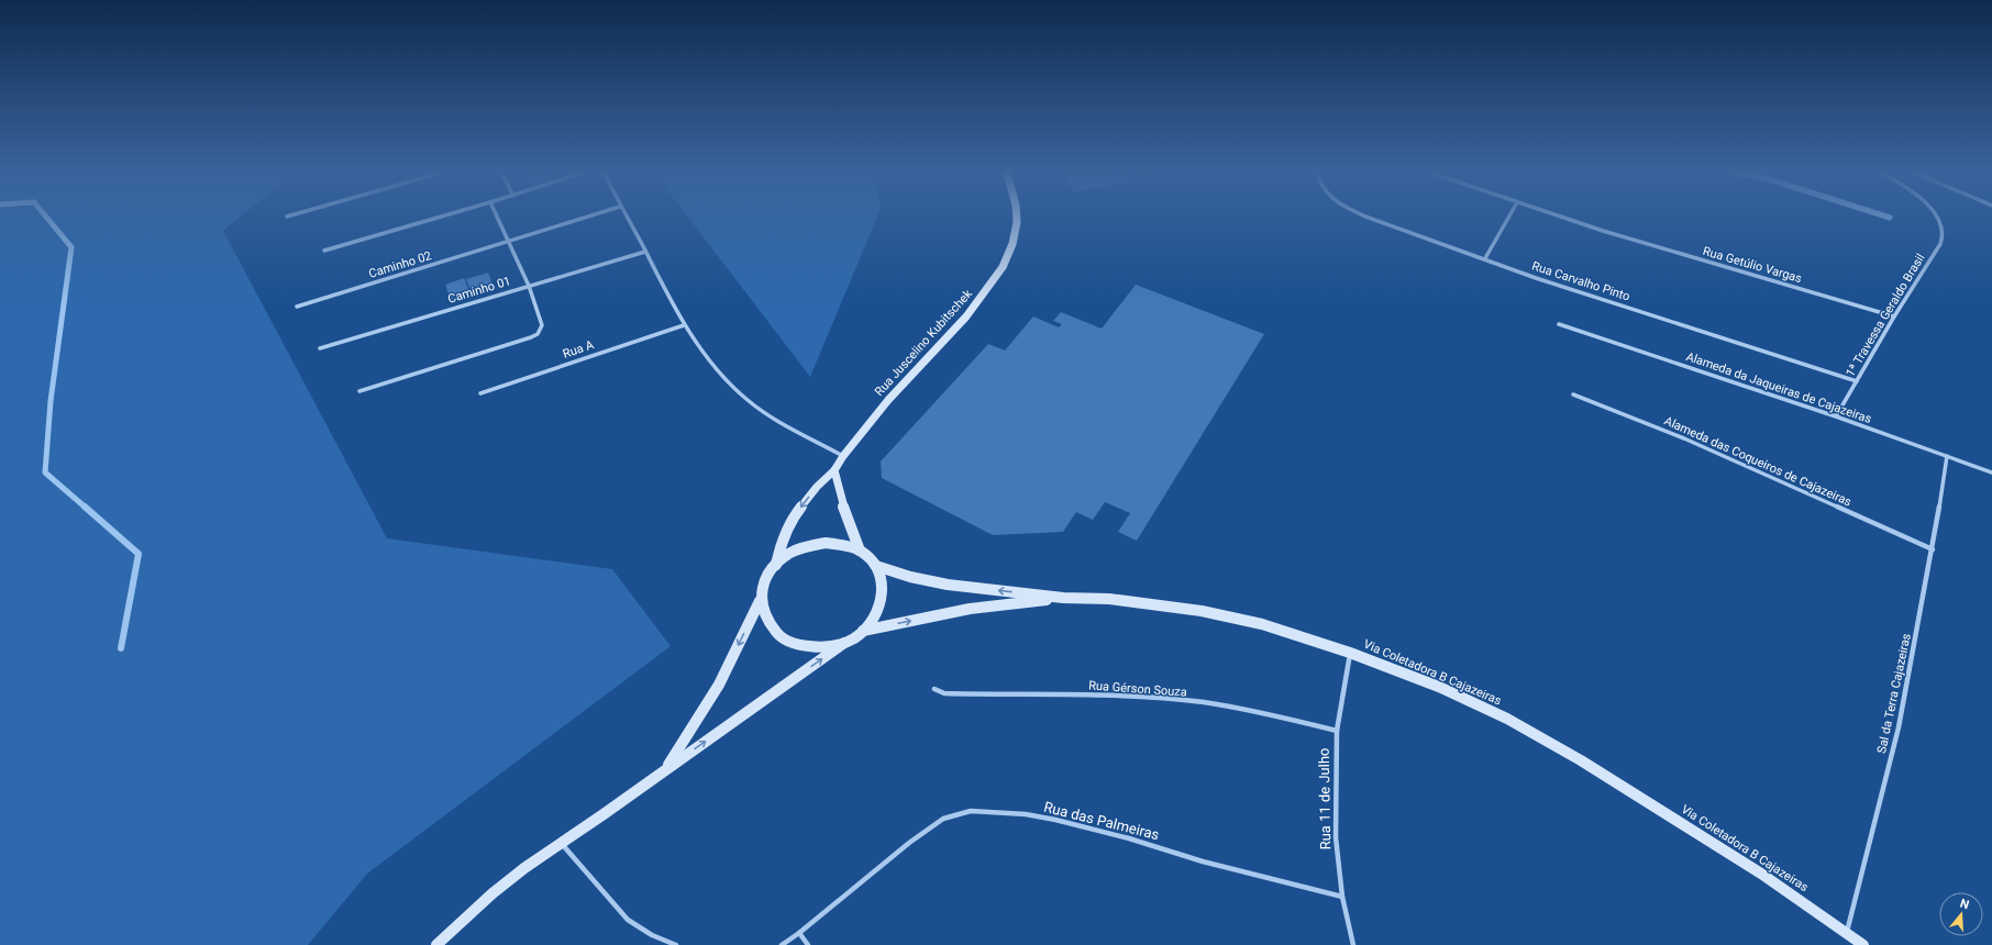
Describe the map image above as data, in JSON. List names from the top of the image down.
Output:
{
  "streets": {
    "main road": ["Rua Juscelino Kubitschek", "Via Coletadora B Cajazeiras"],
    "street": [
      "Caminho 02",
      "Rua Getúlio Vargas",
      "Rua Carvalho Pinto",
      "Caminho 01",
      "1ª Travessa Geraldo Brasil",
      "Rua A",
      "Alameda da Jaqueiras de Cajazeiras",
      "Alameda das Coqueiros de Cajazeiras",
      "Rua Gérson Souza",
      "Sal da Terra Cajazeiras",
      "Rua 11 de Julho",
      "Rua das Palmeiras"
    ]
  },
  "crossings": [
    ["Rua Getúlio Vargas", "1ª Travessa Geraldo Brasil"],
    ["Rua Carvalho Pinto", "1ª Travessa Geraldo Brasil"],
    ["1ª Travessa Geraldo Brasil", "Alameda da Jaqueiras de Cajazeiras"],
    ["Rua Juscelino Kubitschek", "Via Coletadora B Cajazeiras"],
    ["Alameda da Jaqueiras de Cajazeiras", "Sal da Terra Cajazeiras"],
    ["Alameda das Coqueiros de Cajazeiras", "Sal da Terra Cajazeiras"],
    ["Via Coletadora B Cajazeiras", "Sal da Terra Cajazeiras"],
    ["Via Coletadora B Cajazeiras", "Rua 11 de Julho"],
    ["Rua Gérson Souza", "Rua 11 de Julho"],
    ["Rua 11 de Julho", "Rua das Palmeiras"]
  ],
  "north": "top"
}
